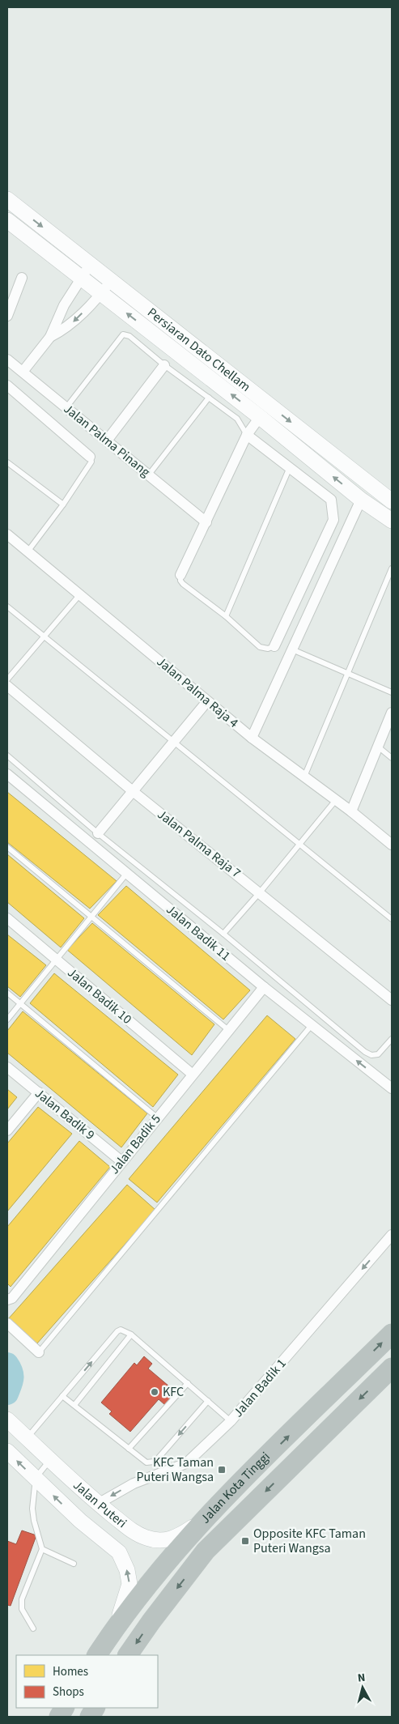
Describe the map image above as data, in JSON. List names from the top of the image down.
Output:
{
  "streets": {
    "highway": ["Jalan Kota Tinggi"],
    "street": [
      "Persiaran Dato Chellam",
      "Jalan Palma Pinang",
      "Jalan Palma Raja 4",
      "Jalan Palma Raja 7",
      "Jalan Badik 11",
      "Jalan Badik 10",
      "Jalan Badik 9",
      "Jalan Badik 5",
      "Jalan Badik 1",
      "Jalan Puteri"
    ]
  },
  "crossings": [
    ["Jalan Badik 11", "Jalan Badik 5"],
    ["Jalan Badik 10", "Jalan Badik 5"],
    ["Jalan Badik 9", "Jalan Badik 5"],
    ["Jalan Badik 1", "Jalan Puteri"],
    ["Jalan Kota Tinggi", "Jalan Puteri"]
  ],
  "one_way": ["Jalan Badik 1"],
  "places": {
    "other": ["KFC"],
    "transit": ["KFC Taman Puteri Wangsa", "Opposite KFC Taman Puteri Wangsa"]
  },
  "legend": ["Homes", "Shops"],
  "north": "top"
}
